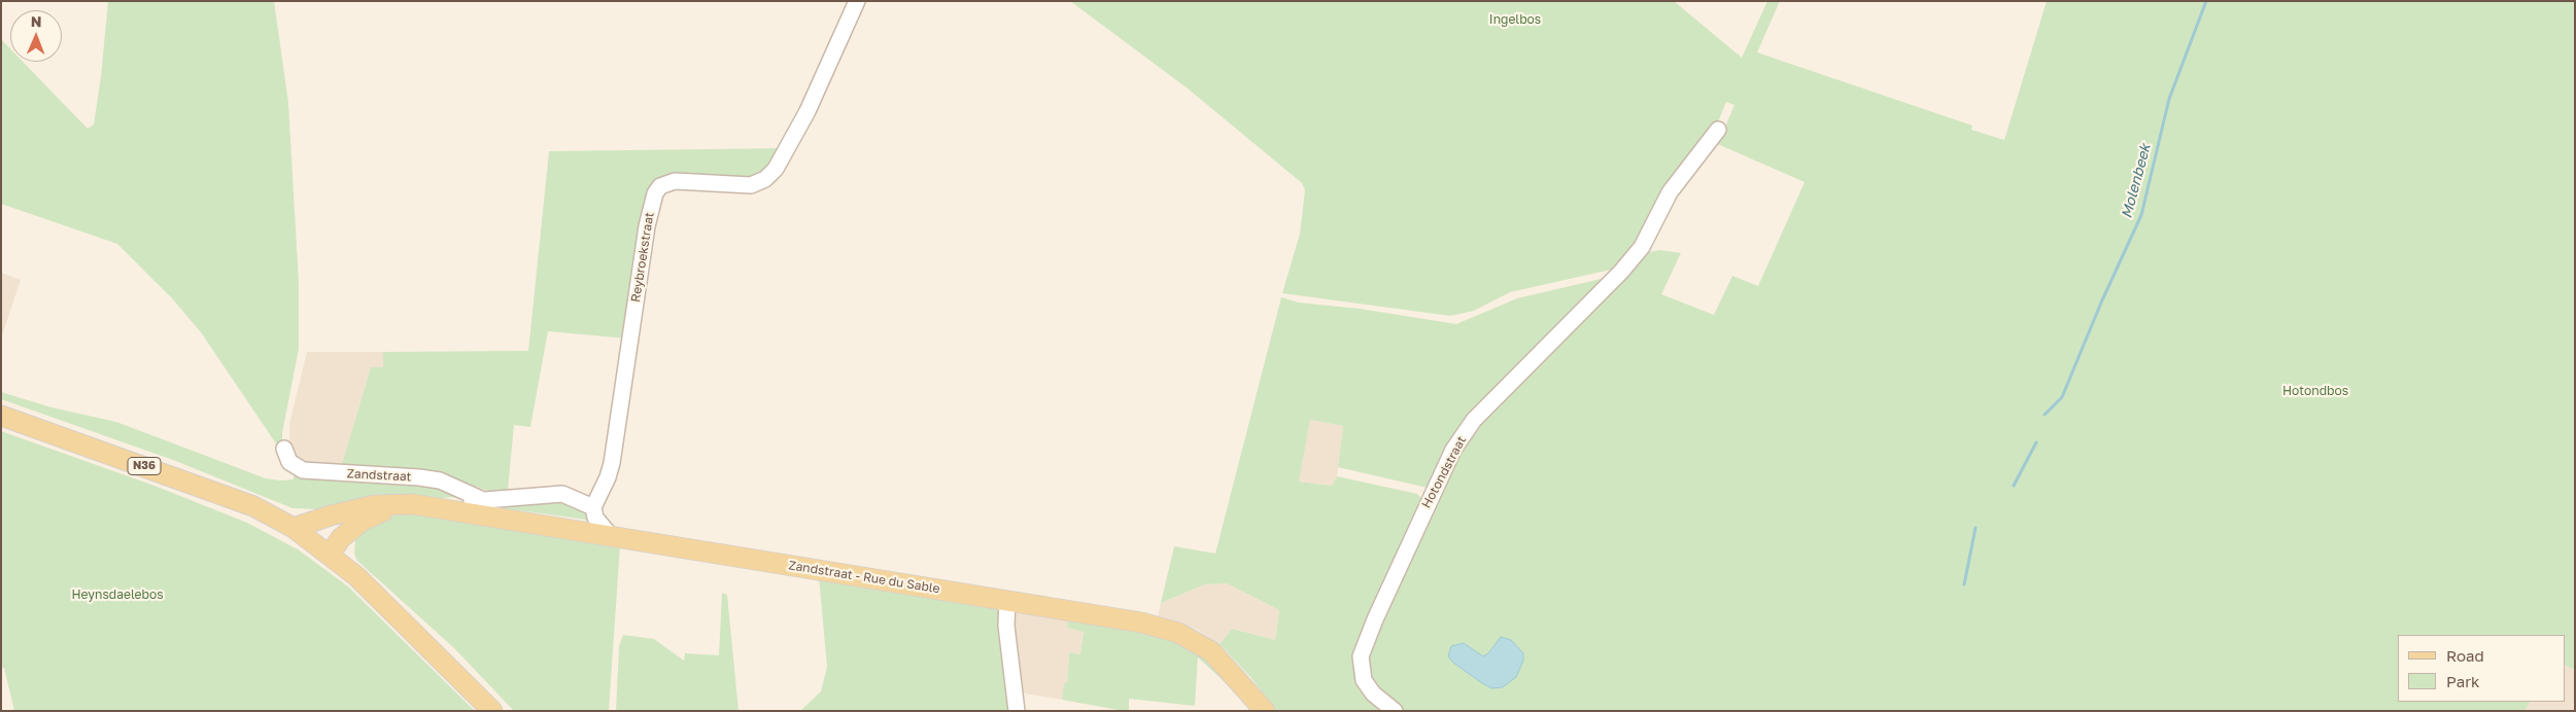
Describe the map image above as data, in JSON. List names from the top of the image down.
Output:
{
  "streets": {
    "main road": ["N36", "Zandstraat - Rue du Sable"],
    "street": ["Reybroekstraat", "Hotondstraat", "Zandstraat"]
  },
  "crossings": [
    ["Reybroekstraat", "Zandstraat"],
    ["N36", "Zandstraat - Rue du Sable"],
    ["Zandstraat", "Zandstraat - Rue du Sable"]
  ],
  "water": ["Molenbeek"],
  "parks": ["Ingelbos", "Hotondbos", "Heynsdaelebos"],
  "legend": ["Road", "Park"],
  "north": "top"
}
